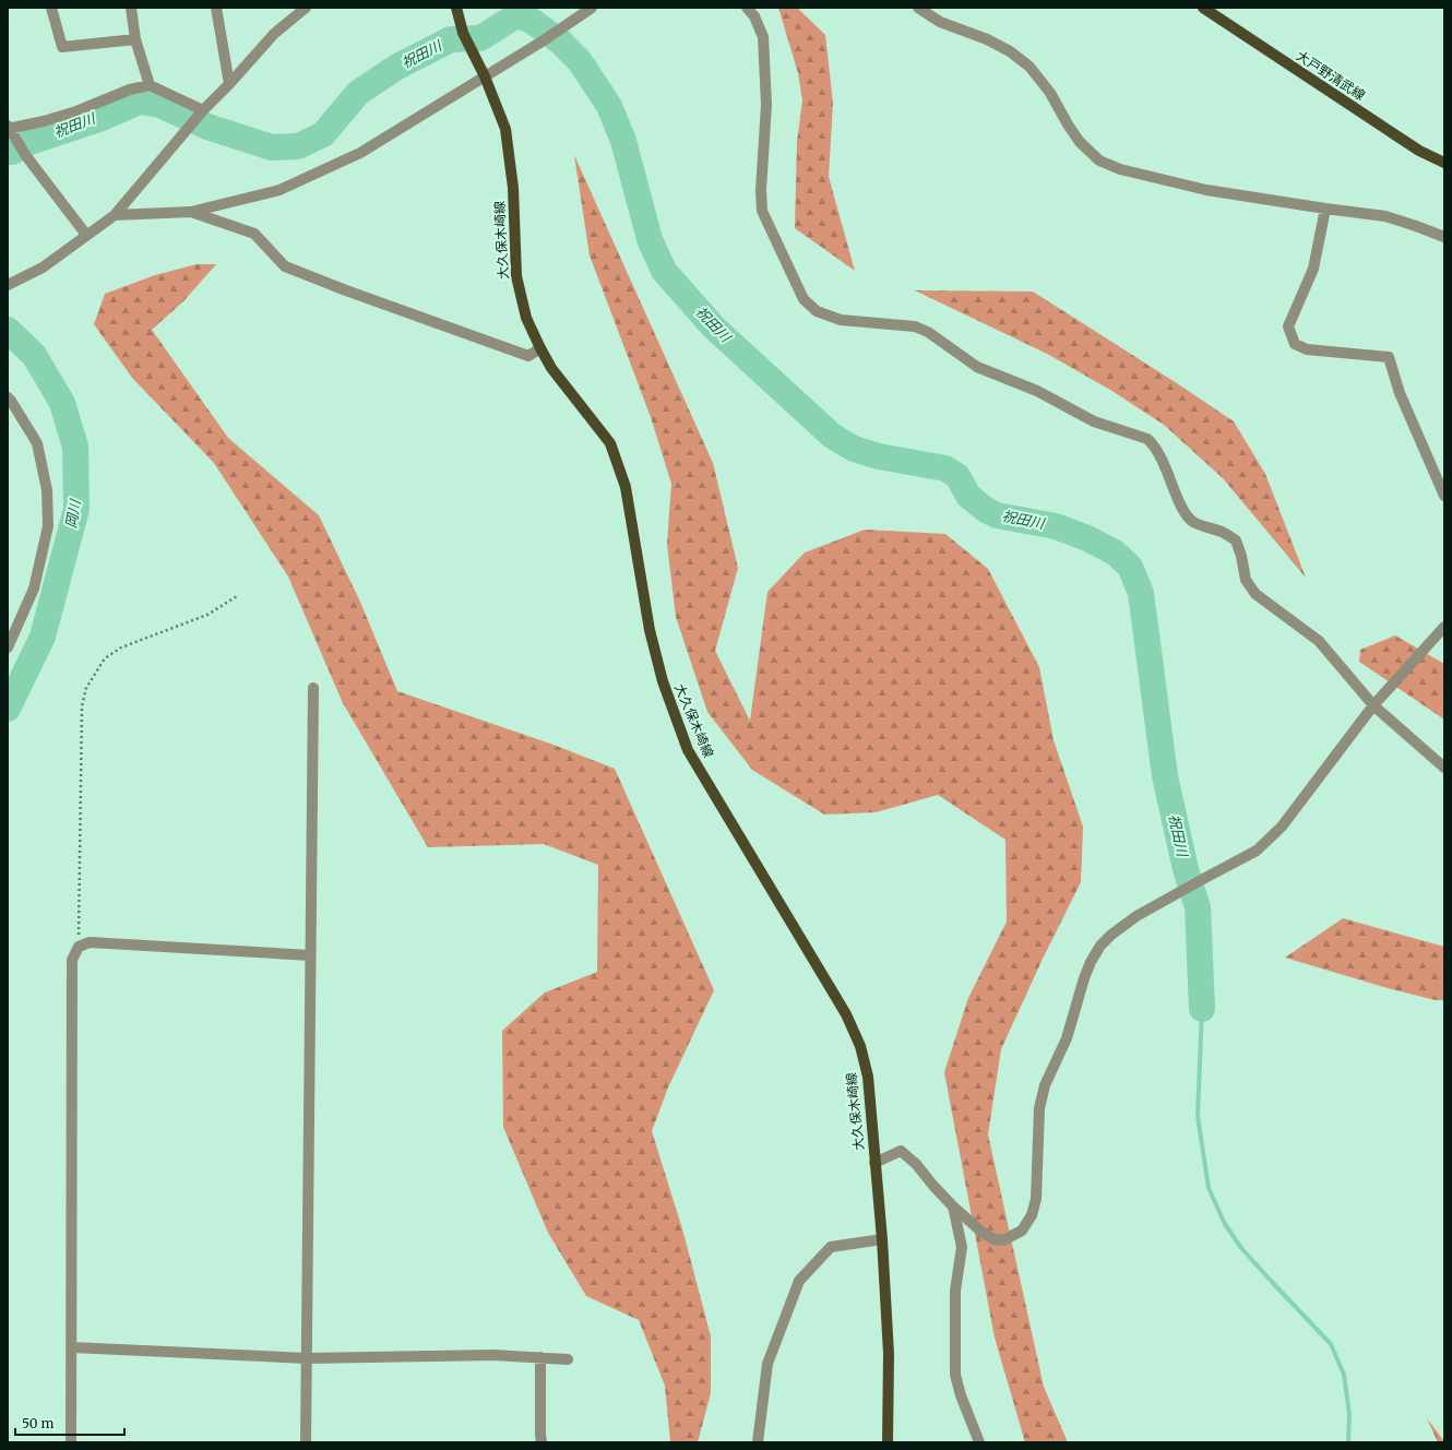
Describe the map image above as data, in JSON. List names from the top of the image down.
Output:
{
  "streets": {
    "main road": ["大戸野清武線", "大久保木崎線"]
  },
  "water": ["祝田川", "岡川"],
  "scale_bar": "50 m"
}
